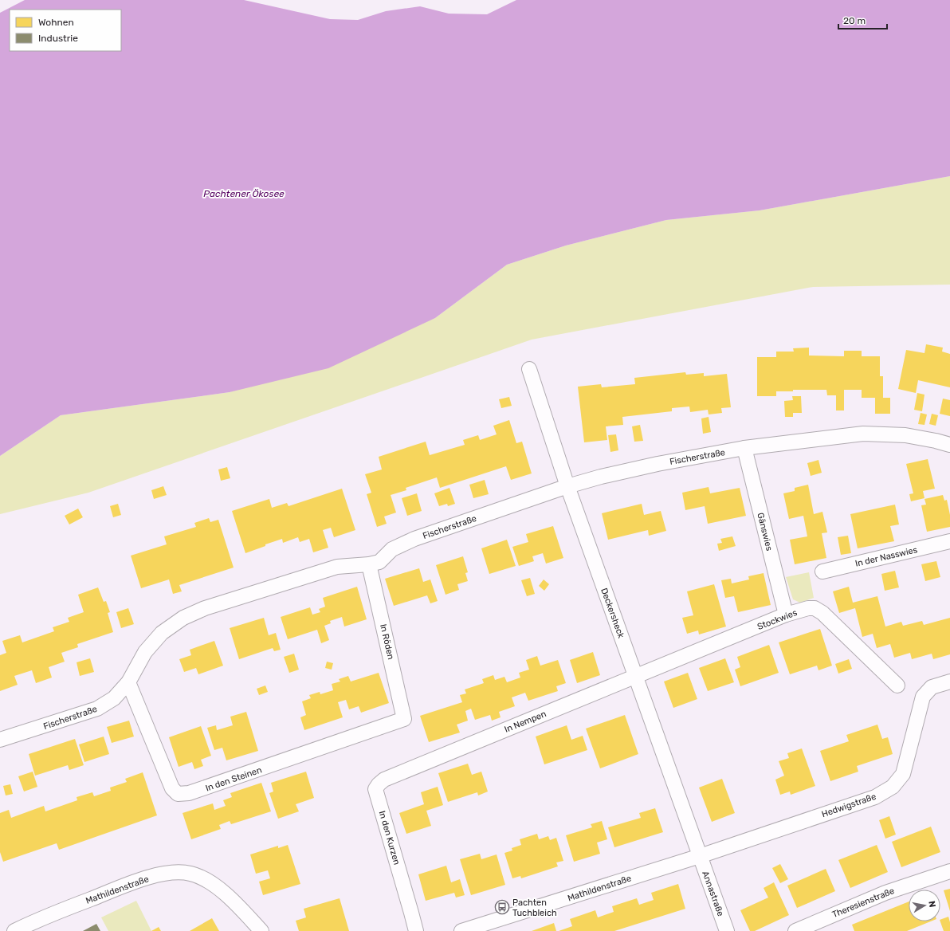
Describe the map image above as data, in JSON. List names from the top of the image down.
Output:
{
  "streets": {
    "street": [
      "Fischerstraße",
      "Gänswies",
      "In der Nasswies",
      "Deckersheck",
      "Stockwies",
      "In Röden",
      "In Nempen",
      "In den Steinen",
      "Hedwigstraße",
      "In den Kurzen",
      "Mathildenstraße",
      "Annastraße",
      "Theresienstraße"
    ]
  },
  "crossings": [
    ["Fischerstraße", "Gänswies"],
    ["Fischerstraße", "Deckersheck"],
    ["Fischerstraße", "In Röden"],
    ["Fischerstraße", "In den Steinen"],
    ["Gänswies", "Stockwies"],
    ["Deckersheck", "Stockwies"],
    ["Deckersheck", "In Nempen"],
    ["Deckersheck", "Hedwigstraße"],
    ["Deckersheck", "Mathildenstraße"],
    ["Deckersheck", "Annastraße"],
    ["Stockwies", "In Nempen"],
    ["In Röden", "In den Steinen"],
    ["In Nempen", "In den Kurzen"],
    ["Hedwigstraße", "Mathildenstraße"],
    ["Hedwigstraße", "Annastraße"],
    ["Mathildenstraße", "Annastraße"]
  ],
  "water": ["Pachtener Ökosee"],
  "places": {
    "bus stop": ["Pachten Tuchbleich"]
  },
  "legend": ["Wohnen", "Industrie"],
  "scale_bar": "20 m",
  "north": "right"
}
